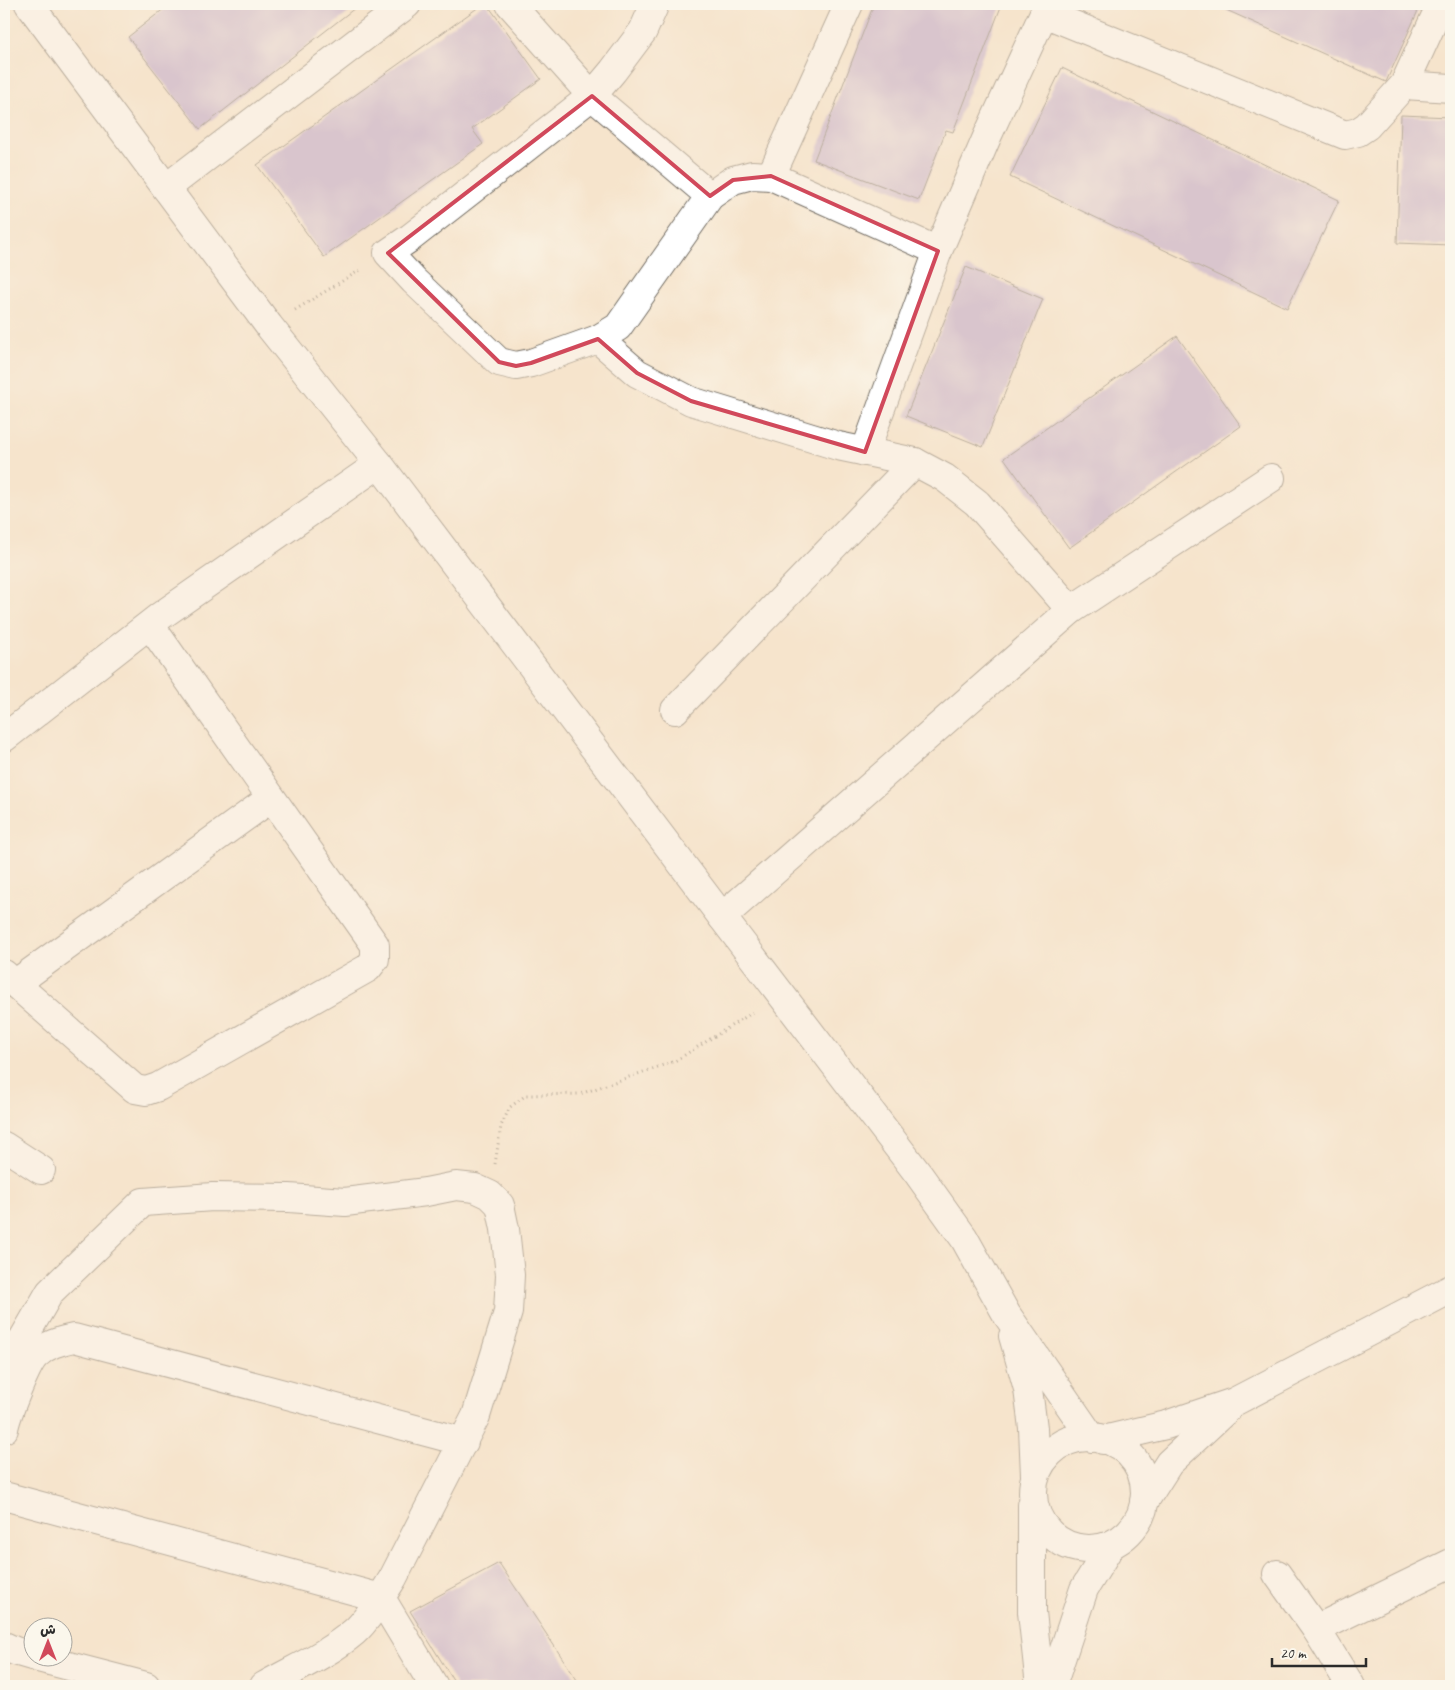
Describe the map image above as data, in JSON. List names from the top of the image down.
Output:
{
  "scale_bar": "20 m",
  "north": "top"
}
